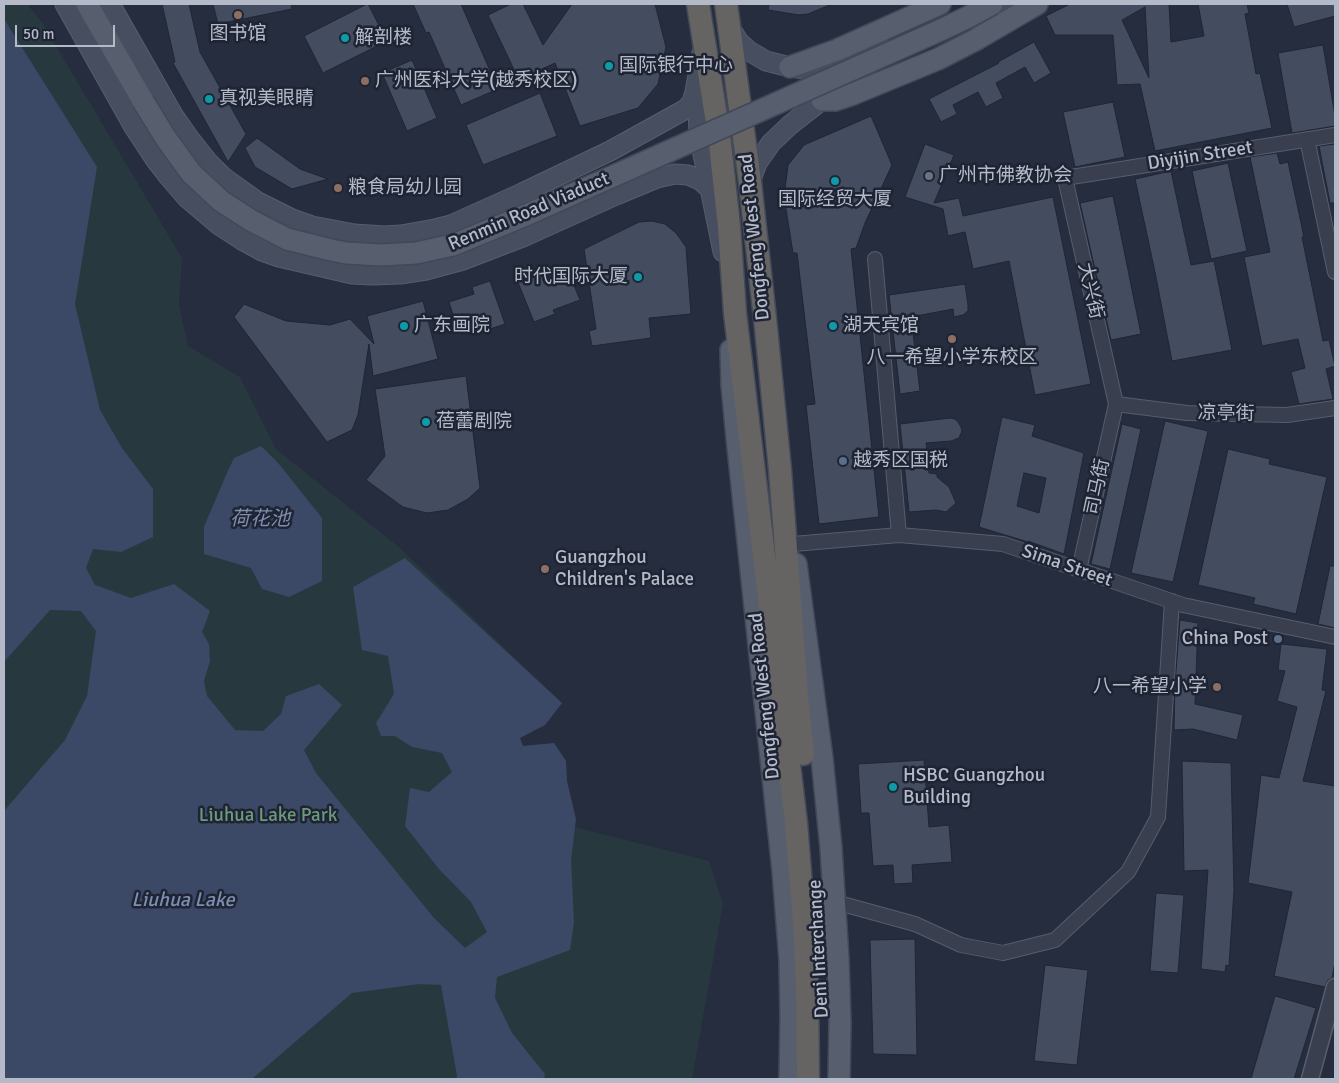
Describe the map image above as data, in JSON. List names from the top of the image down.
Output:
{
  "streets": {
    "highway": ["Dongfeng West Road", "Deni Interchange"],
    "main road": ["Renmin Road Viaduct"],
    "street": [
      "Diyijin Street",
      "大兴街",
      "凉亭街",
      "司马街",
      "Sima Street"
    ]
  },
  "crossings": [
    ["Diyijin Street", "大兴街"],
    ["Dongfeng West Road", "Sima Street"],
    ["Dongfeng West Road", "Deni Interchange"],
    ["大兴街", "凉亭街"],
    ["大兴街", "司马街"],
    ["凉亭街", "司马街"],
    ["司马街", "Sima Street"]
  ],
  "water": ["荷花池", "Liuhua Lake"],
  "parks": ["Liuhua Lake Park"],
  "places": [
    "图书馆",
    "解剖楼",
    "国际银行中心",
    "广州医科大学(越秀校区)",
    "真视美眼睛",
    "广州市佛教协会",
    "国际经贸大厦",
    "粮食局幼儿园",
    "时代国际大厦",
    "广东画院",
    "湖天宾馆",
    "八一希望小学东校区",
    "蓓蕾剧院",
    "越秀区国税",
    "Guangzhou Children's Palace",
    "China Post",
    "八一希望小学",
    "HSBC Guangzhou Building"
  ],
  "scale_bar": "50 m"
}
